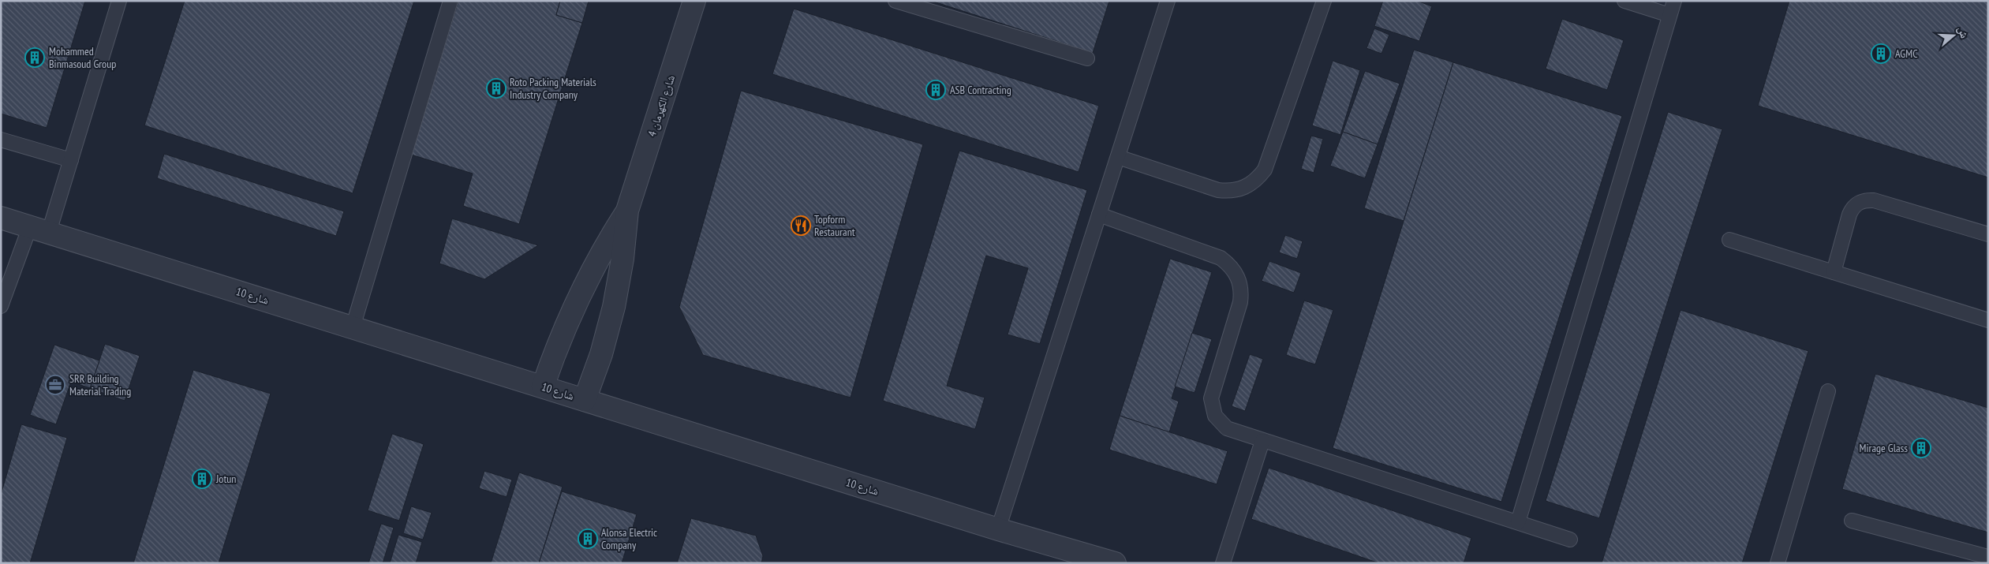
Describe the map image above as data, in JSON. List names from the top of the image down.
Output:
{
  "streets": {
    "street": ["شارع الكهرمان 4", "شارع 10"]
  },
  "crossings": [
    ["شارع الكهرمان 4", "شارع 10"]
  ],
  "places": {
    "building": [
      "AGMC",
      "Mohammed Binmasoud Group",
      "Roto Packing Materials Industry Company",
      "ASB Contracting",
      "Mirage Glass",
      "Jotun",
      "Alonsa Electric Company"
    ],
    "restaurant": ["Topform Restaurant"],
    "office": ["SRR Building Material Trading"]
  },
  "north": "right"
}
